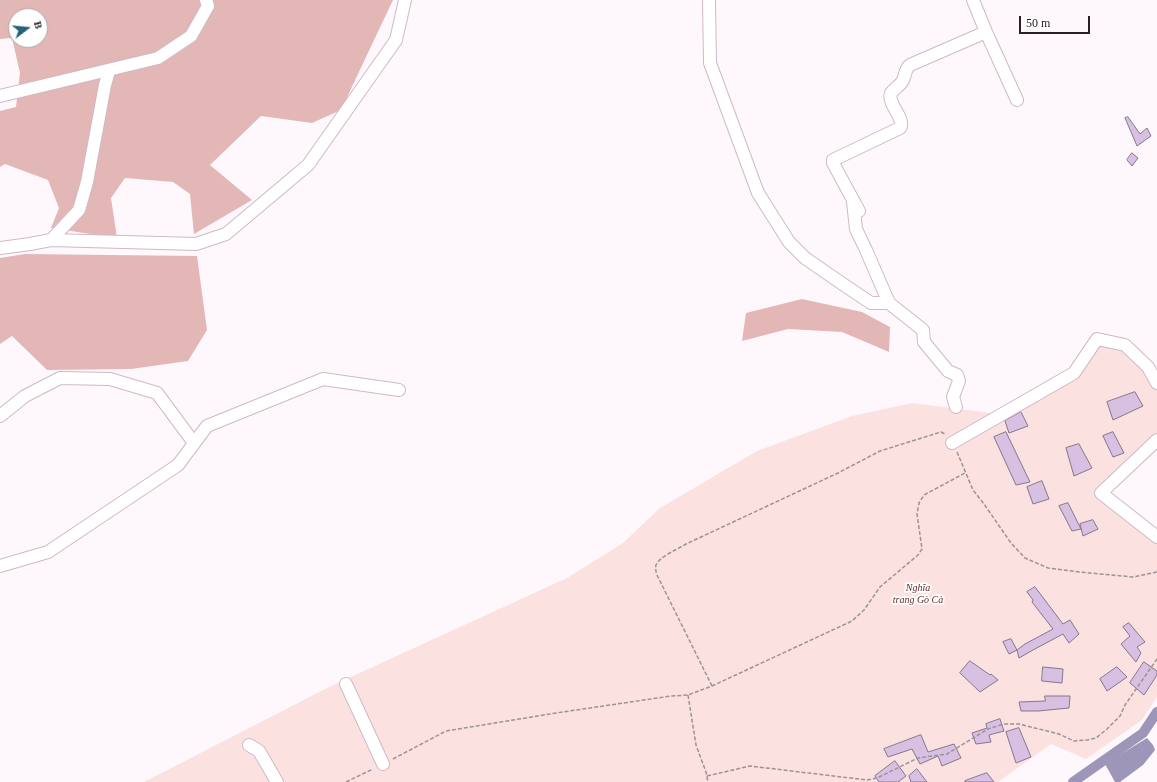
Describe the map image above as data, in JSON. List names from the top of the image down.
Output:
{
  "parks": ["Nghĩa trang Gò Cà"],
  "scale_bar": "50 m",
  "north": "right"
}
